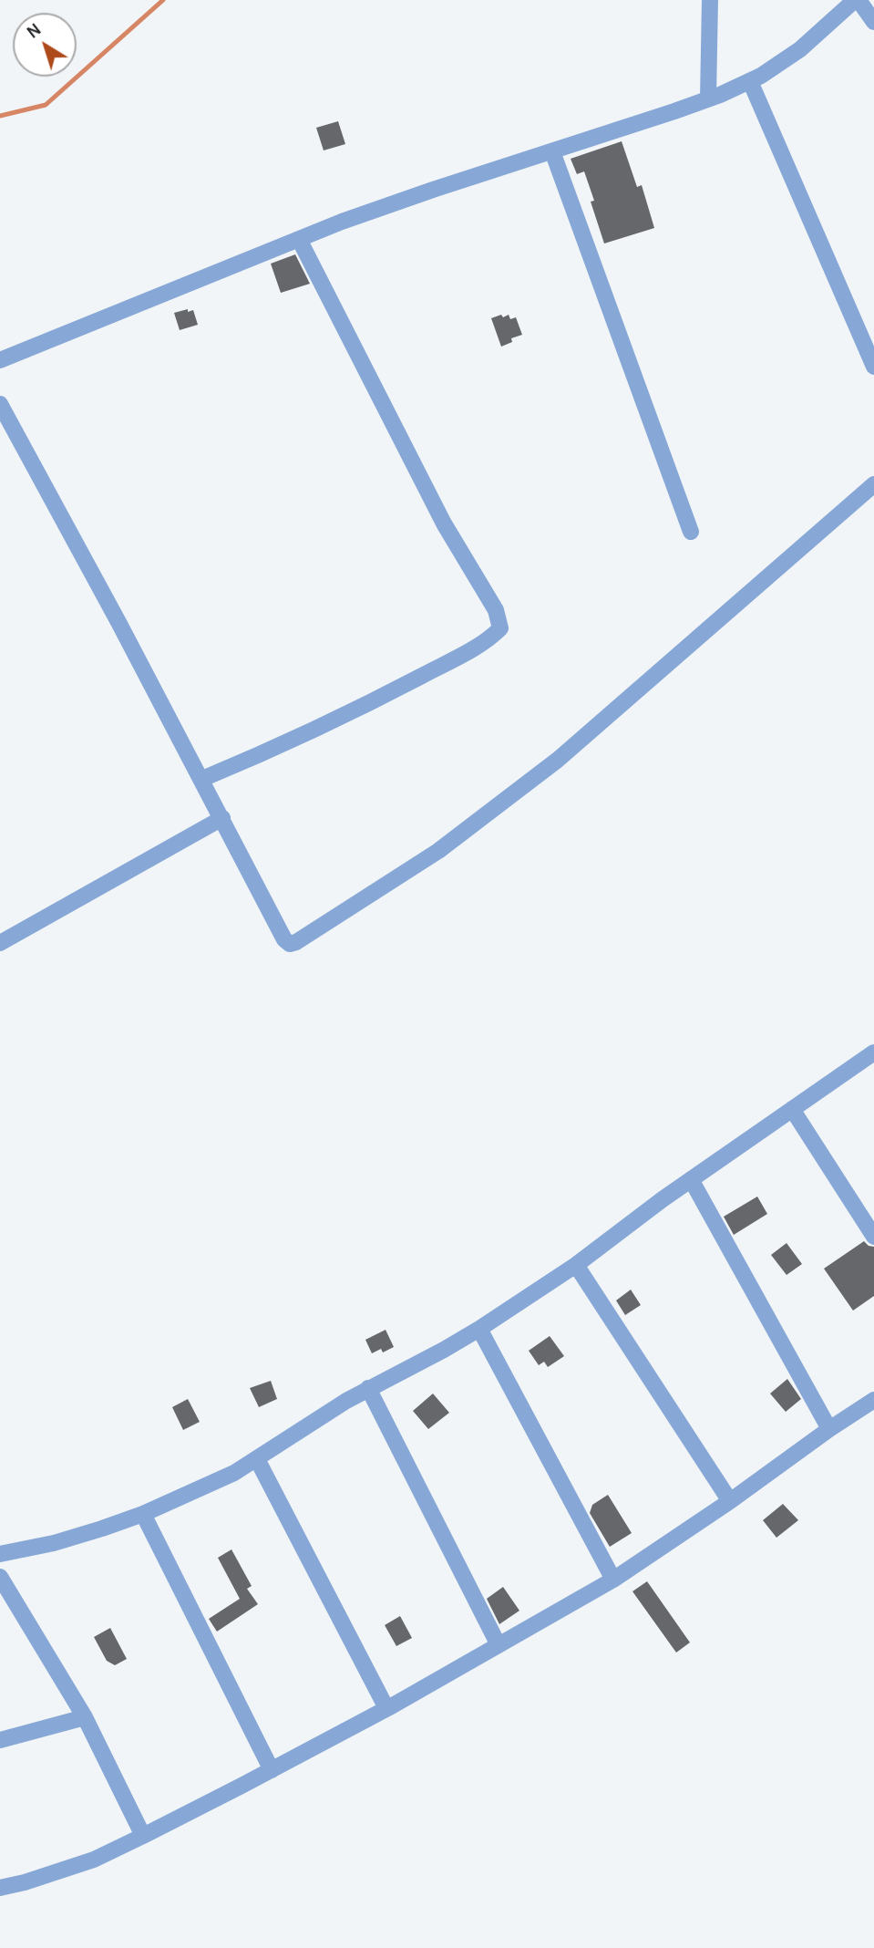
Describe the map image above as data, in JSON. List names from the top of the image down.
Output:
{
  "north": "top left"
}
